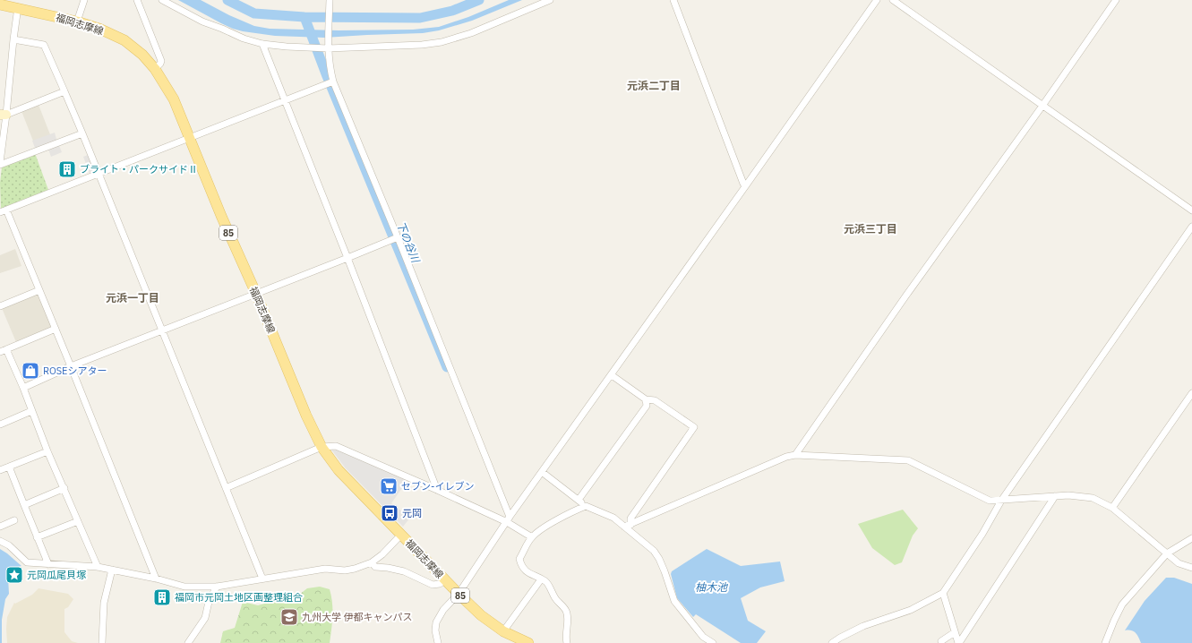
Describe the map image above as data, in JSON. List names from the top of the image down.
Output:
{
  "streets": {
    "main road": ["福岡志摩線", "85"]
  },
  "districts": ["元浜二丁目", "元浜三丁目", "元浜一丁目"],
  "water": ["下の谷川", "柚木池"],
  "places": {
    "building": ["ブライト・パークサイドⅡ", "福岡市元岡土地区画整理組合"],
    "shop": ["ROSEシアター"],
    "supermarket": ["セブン-イレブン"],
    "bus stop": ["元岡"],
    "place": ["元岡瓜尾貝塚"],
    "school or university": ["九州大学 伊都キャンパス"]
  }
}
